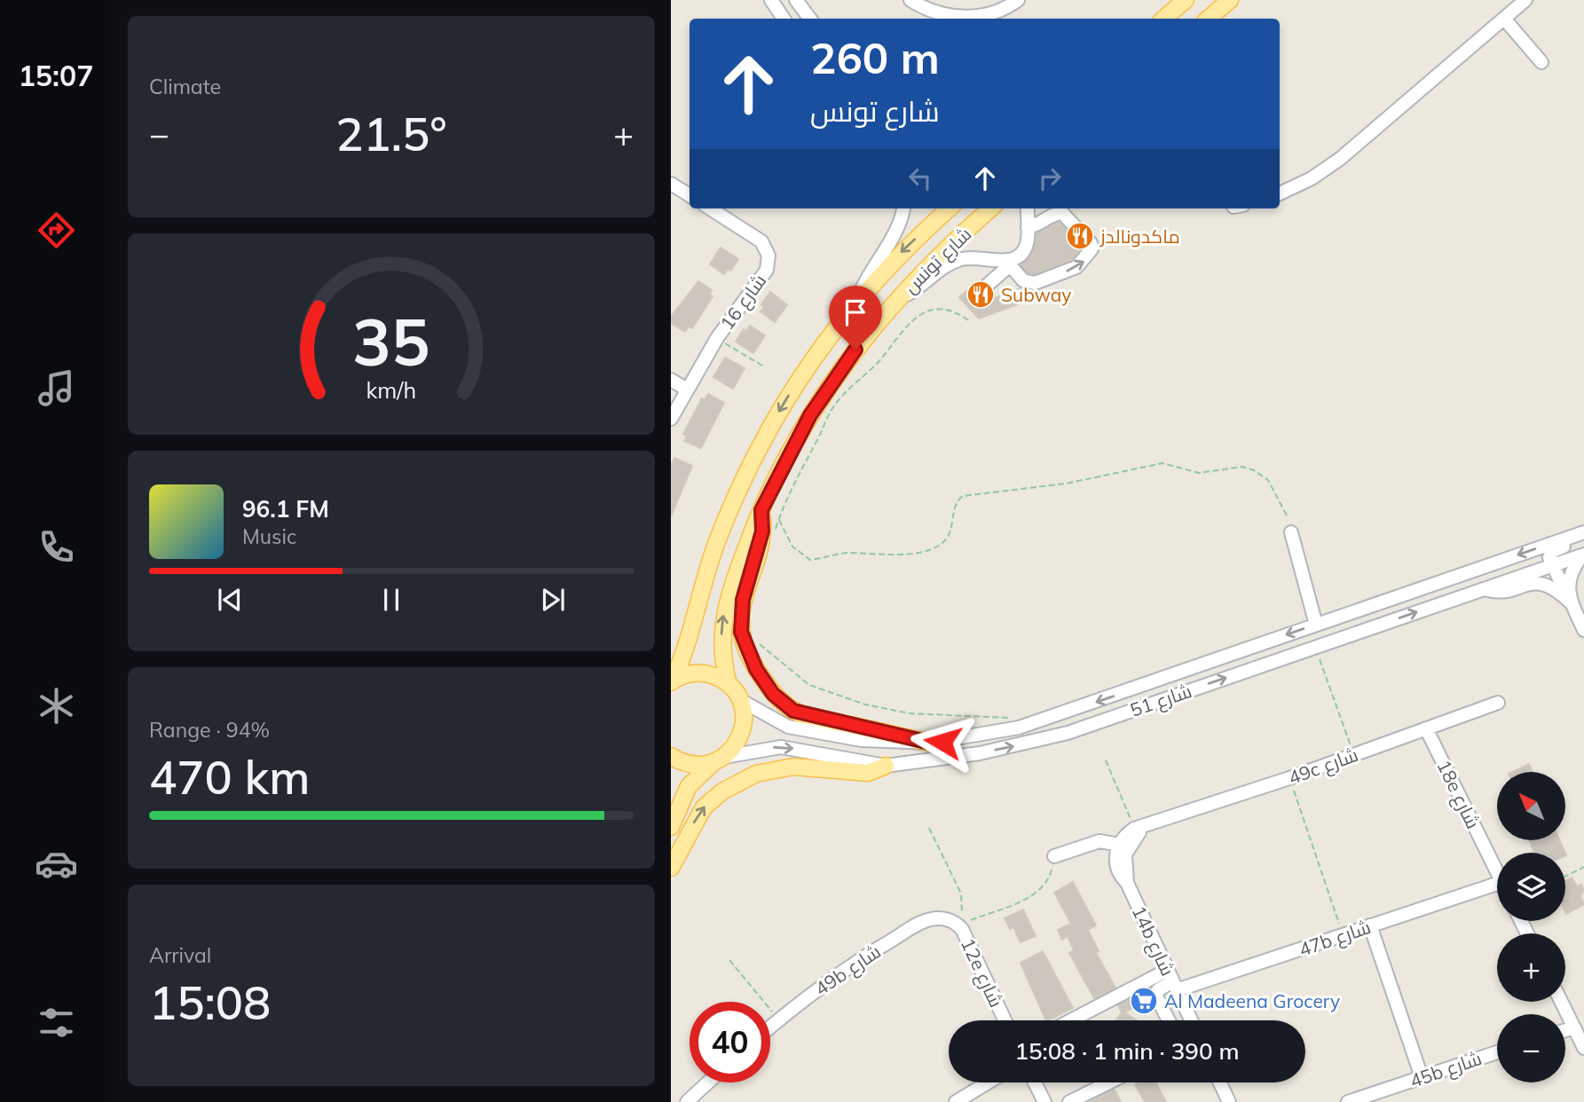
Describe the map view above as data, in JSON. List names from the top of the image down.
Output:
{
  "streets": {
    "main road": ["شارع تونس"],
    "street": [
      "شارع 16",
      "شارع 51",
      "49c شارع",
      "18e شارع",
      "47b شارع",
      "14b شارع",
      "49b شارع",
      "12e شارع",
      "45b شارع"
    ]
  },
  "crossings": [
    ["49c شارع", "18e شارع"],
    ["47b شارع", "14b شارع"],
    ["49b شارع", "12e شارع"]
  ],
  "places": {
    "restaurant": ["ماكدونالدز", "Subway"],
    "supermarket": ["Al Madeena Grocery"]
  },
  "north": "top left",
  "page": {
    "tabs": "15:07",
    "tile": [
      "Climate",
      ["Range · 94%", "470 km"],
      ["Arrival", "15:08"]
    ],
    "turn": ["260 m", "شارع تونس"],
    "heat": ["−", "21.5°", "+"],
    "song": ["96.1 FM", "Music"],
    "map_buttons": ["+", "−"],
    "limit": "40",
    "trip": "15:08 · 1 min · 390 m",
    "gauge": ["35", "km/h"]
  }
}
